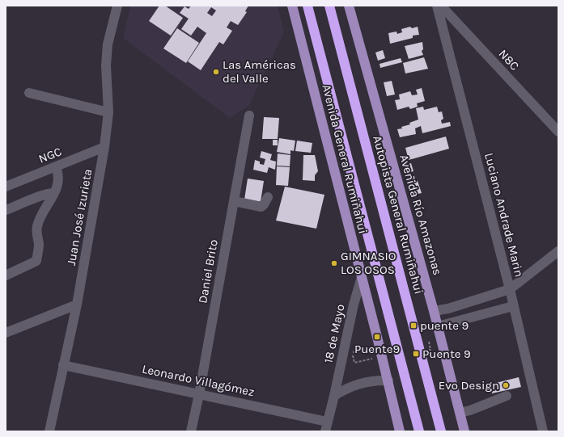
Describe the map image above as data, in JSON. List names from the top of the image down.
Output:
{
  "streets": {
    "highway": ["Autopista General Rumiñahui"],
    "main road": ["Avenida General Rumiñahui", "Avenida Río Amazonas"],
    "street": [
      "N8C",
      "NGC",
      "Luciano Andrade Marin",
      "Juan José Izurieta",
      "Daniel Brito",
      "18 de Mayo",
      "Leonardo Villagómez"
    ]
  },
  "crossings": [
    ["NGC", "Juan José Izurieta"],
    ["Avenida General Rumiñahui", "18 de Mayo"],
    ["Juan José Izurieta", "Leonardo Villagómez"],
    ["Daniel Brito", "Leonardo Villagómez"],
    ["18 de Mayo", "Leonardo Villagómez"]
  ],
  "places": {
    "other": ["Las Américas del Valle", "GIMNASIO LOS OSOS", "Evo Design"],
    "transit": ["puente 9", "Puente9", "Puente 9"]
  }
}
